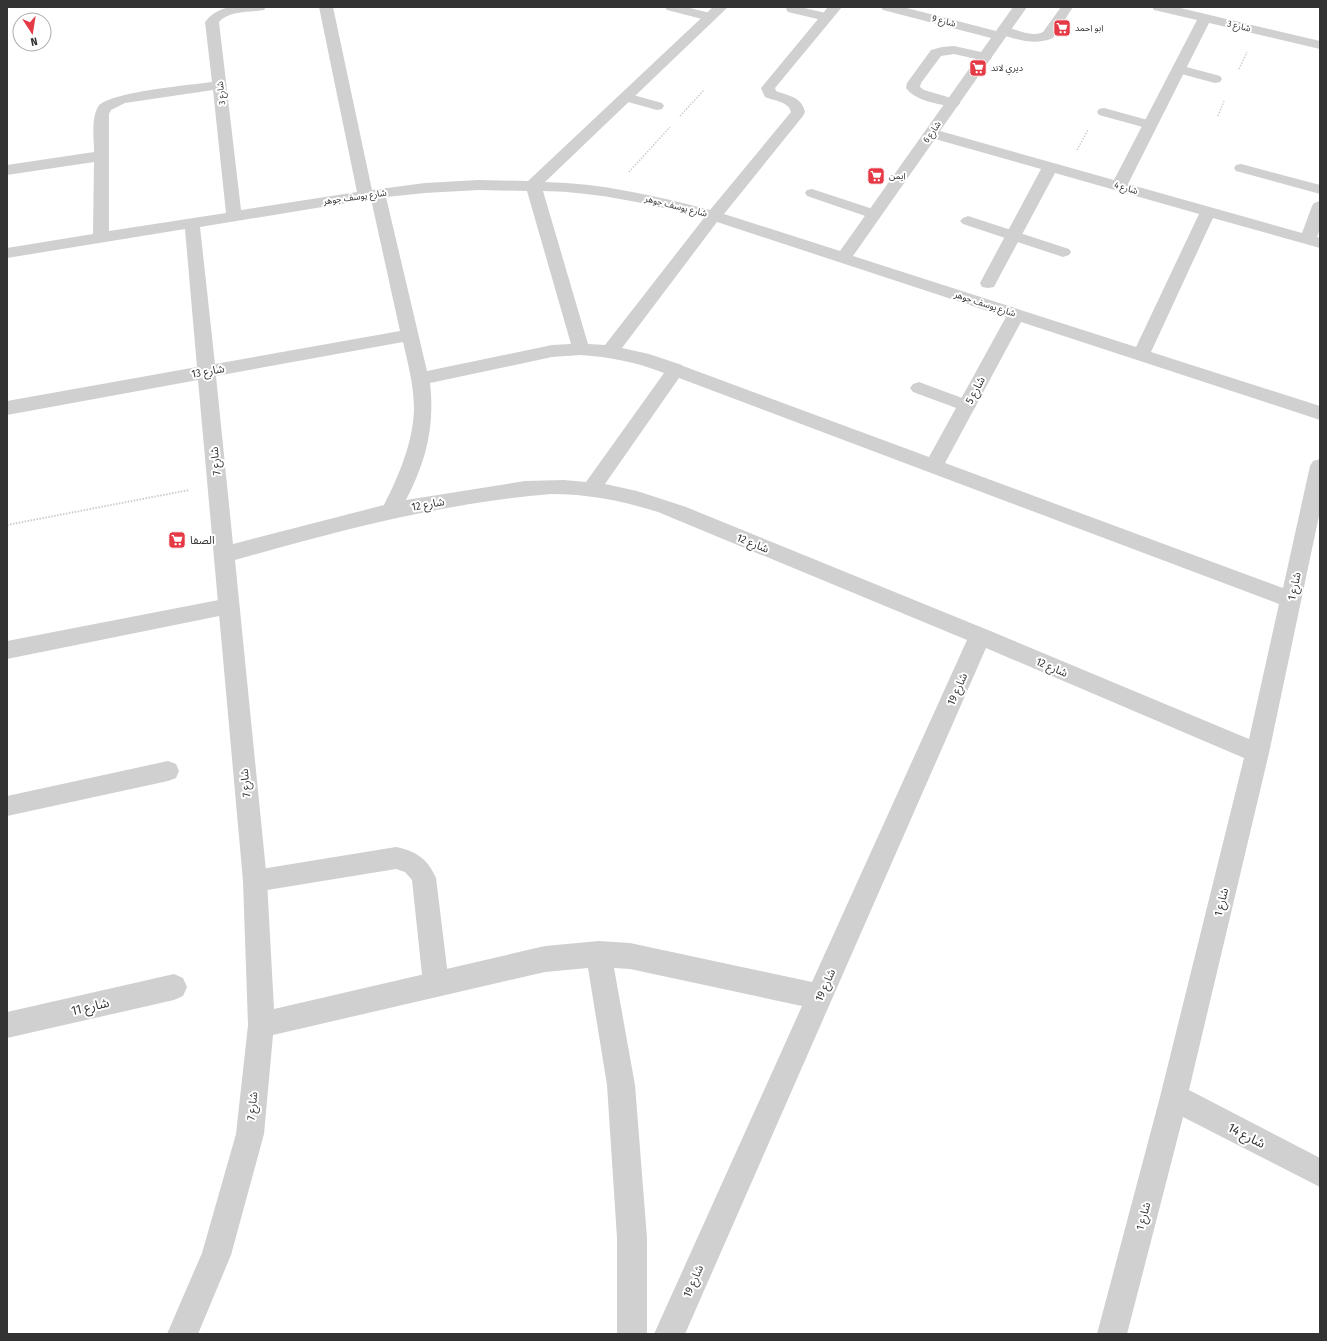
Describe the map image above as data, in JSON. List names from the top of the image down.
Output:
{
  "streets": {
    "street": [
      "شارع 9",
      "شارع 3",
      "شارع 6",
      "شارع 4",
      "شارع يوسف جوهر",
      "شارع 13",
      "شارع 5",
      "شارع 7",
      "شارع 12",
      "شارع 1",
      "شارع 19",
      "شارع 11",
      "شارع 14"
    ]
  },
  "crossings": [
    ["شارع 9", "شارع 6"],
    ["شارع 3", "شارع يوسف جوهر"],
    ["شارع 6", "شارع 4"],
    ["شارع 6", "شارع يوسف جوهر"],
    ["شارع يوسف جوهر", "شارع 5"],
    ["شارع يوسف جوهر", "شارع 7"],
    ["شارع 13", "شارع 7"],
    ["شارع 7", "شارع 12"],
    ["شارع 12", "شارع 1"],
    ["شارع 12", "شارع 19"],
    ["شارع 1", "شارع 14"]
  ],
  "places": {
    "supermarket": [
      "ابو احمد",
      "ديري لاند",
      "ايمن",
      "الصفا"
    ]
  },
  "north": "bottom"
}
